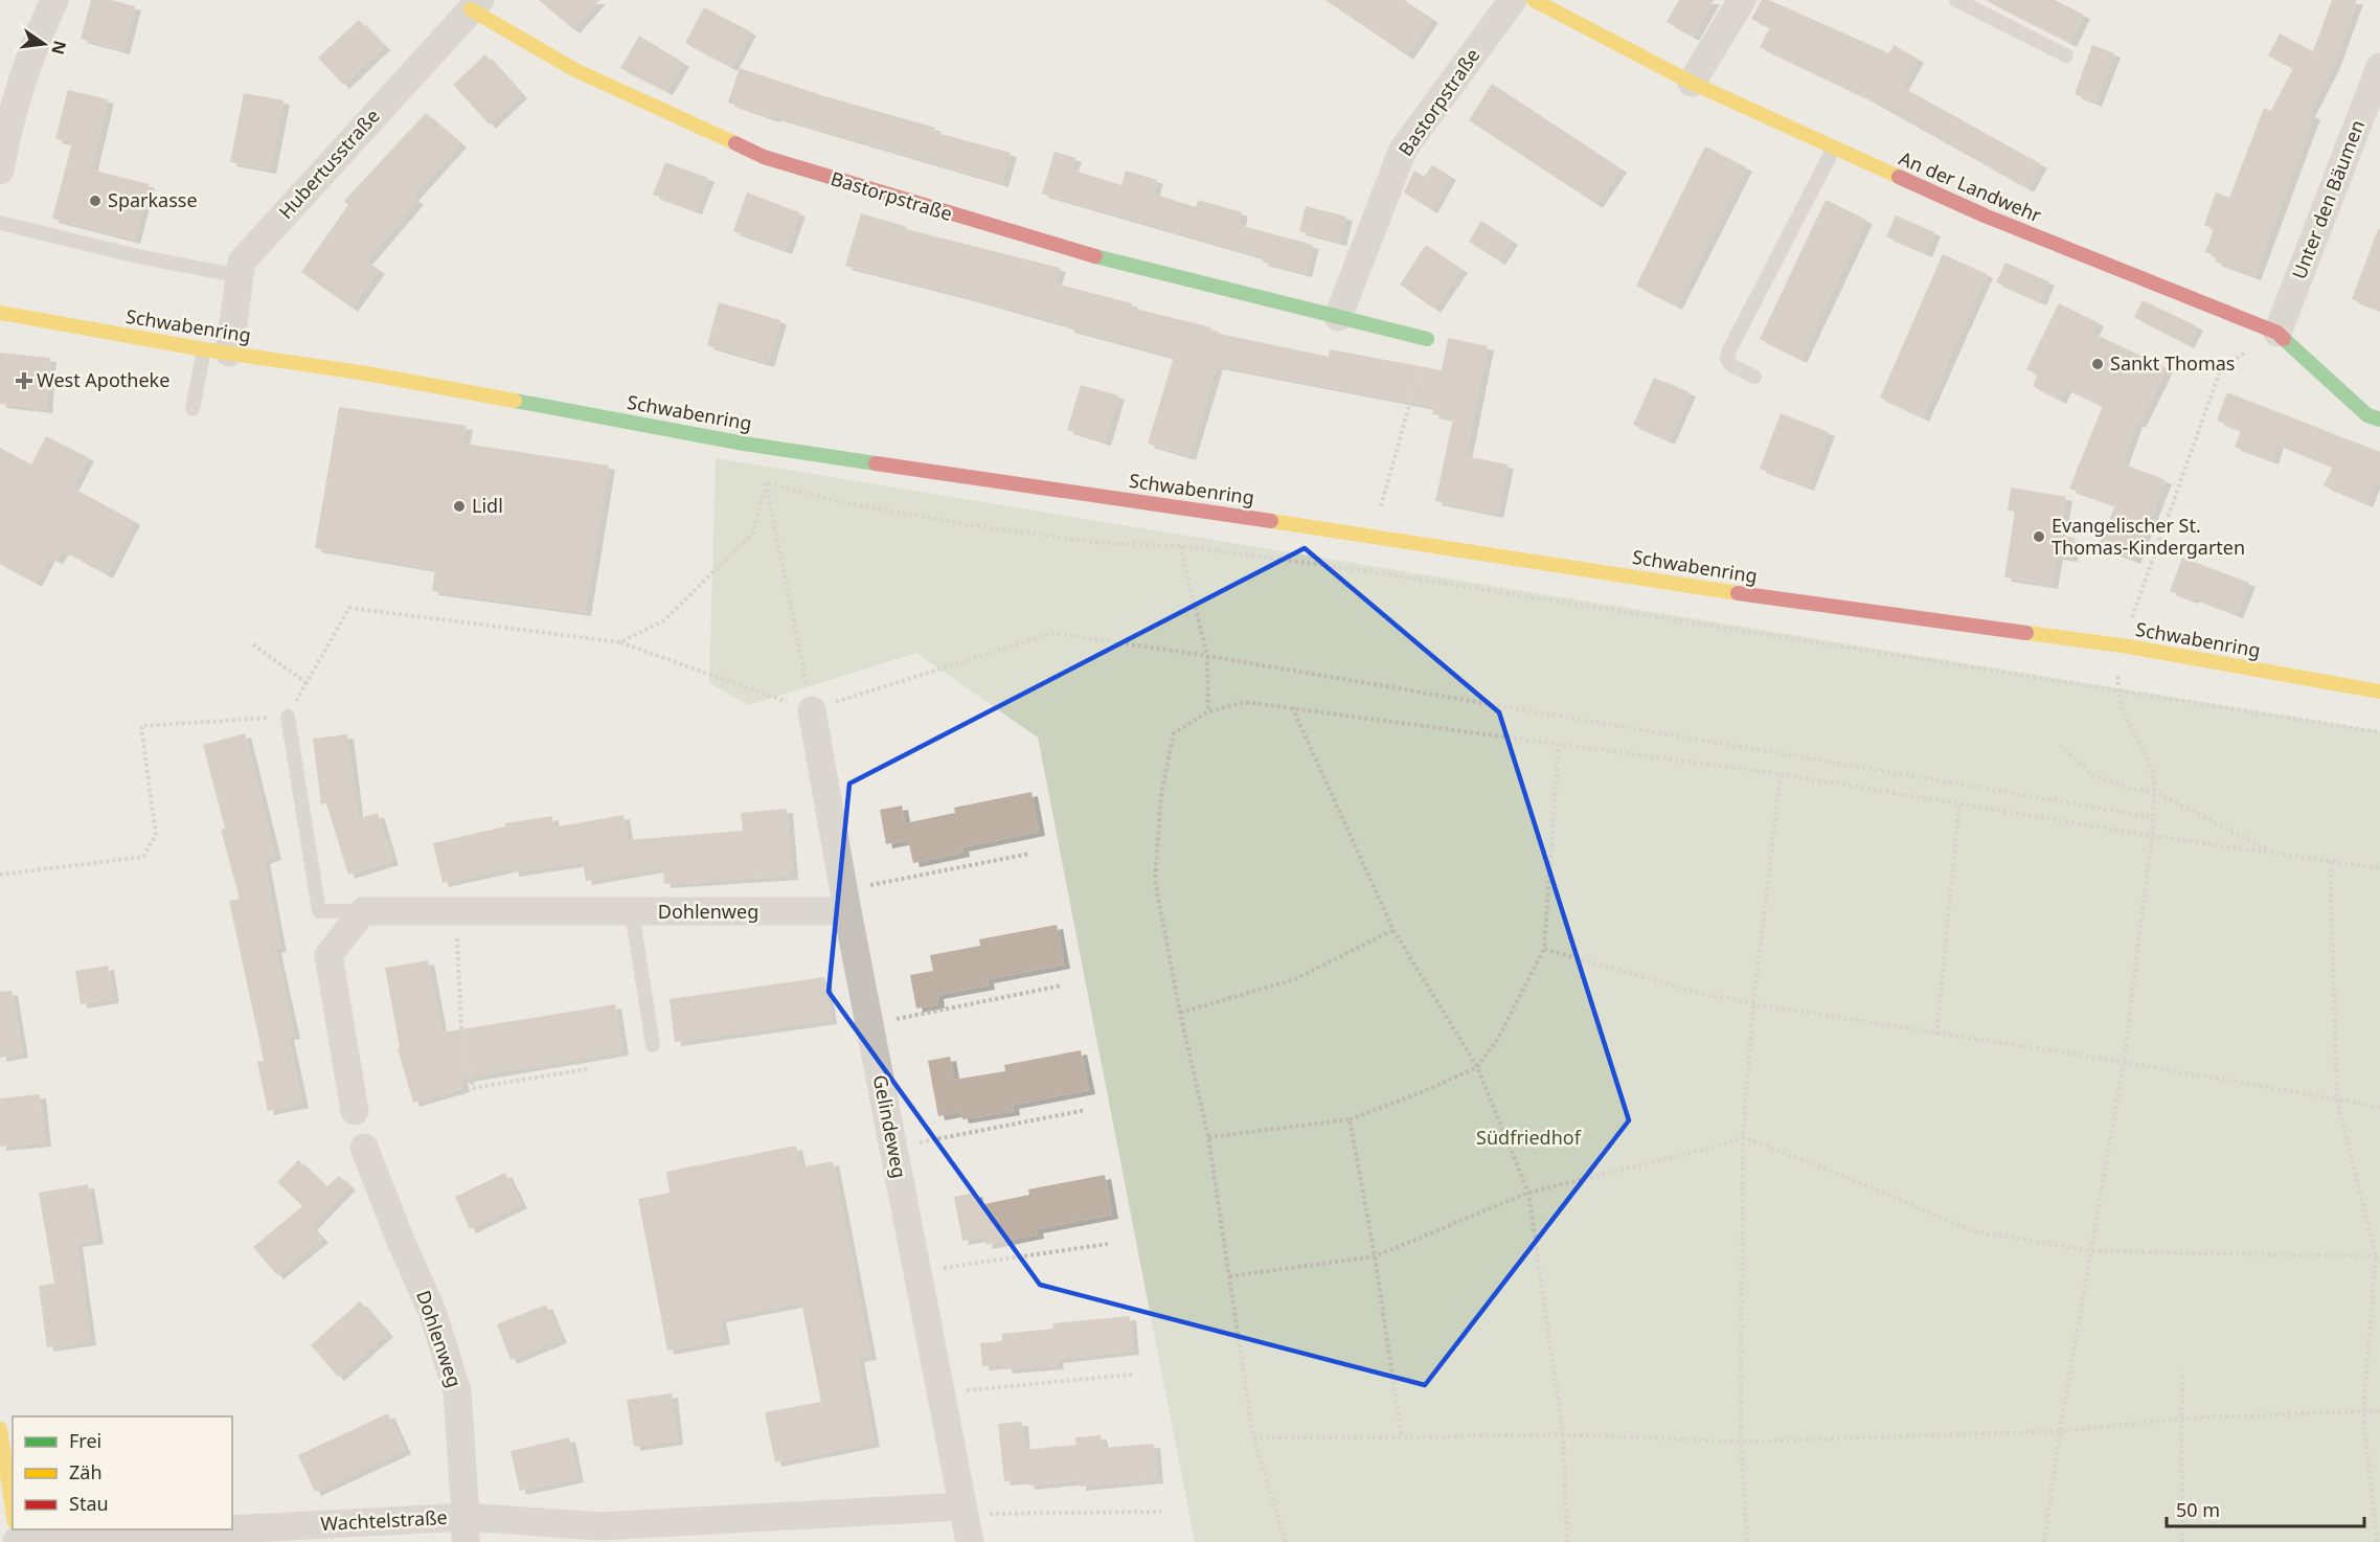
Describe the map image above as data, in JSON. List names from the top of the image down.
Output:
{
  "streets": {
    "street": [
      "Bastorpstraße",
      "Hubertusstraße",
      "An der Landwehr",
      "Unter den Bäumen",
      "Schwabenring",
      "Dohlenweg",
      "Gelindeweg",
      "Wachtelstraße"
    ]
  },
  "crossings": [
    ["Bastorpstraße", "Hubertusstraße"],
    ["Hubertusstraße", "Schwabenring"],
    ["An der Landwehr", "Unter den Bäumen"],
    ["Dohlenweg", "Gelindeweg"],
    ["Dohlenweg", "Wachtelstraße"],
    ["Gelindeweg", "Wachtelstraße"]
  ],
  "parks": ["Südfriedhof"],
  "places": {
    "other": [
      "Sparkasse",
      "Sankt Thomas",
      "Lidl",
      "Evangelischer St. Thomas-Kindergarten"
    ],
    "health": ["West Apotheke"]
  },
  "legend": ["Frei", "Zäh", "Stau"],
  "scale_bar": "50 m",
  "north": "right"
}
